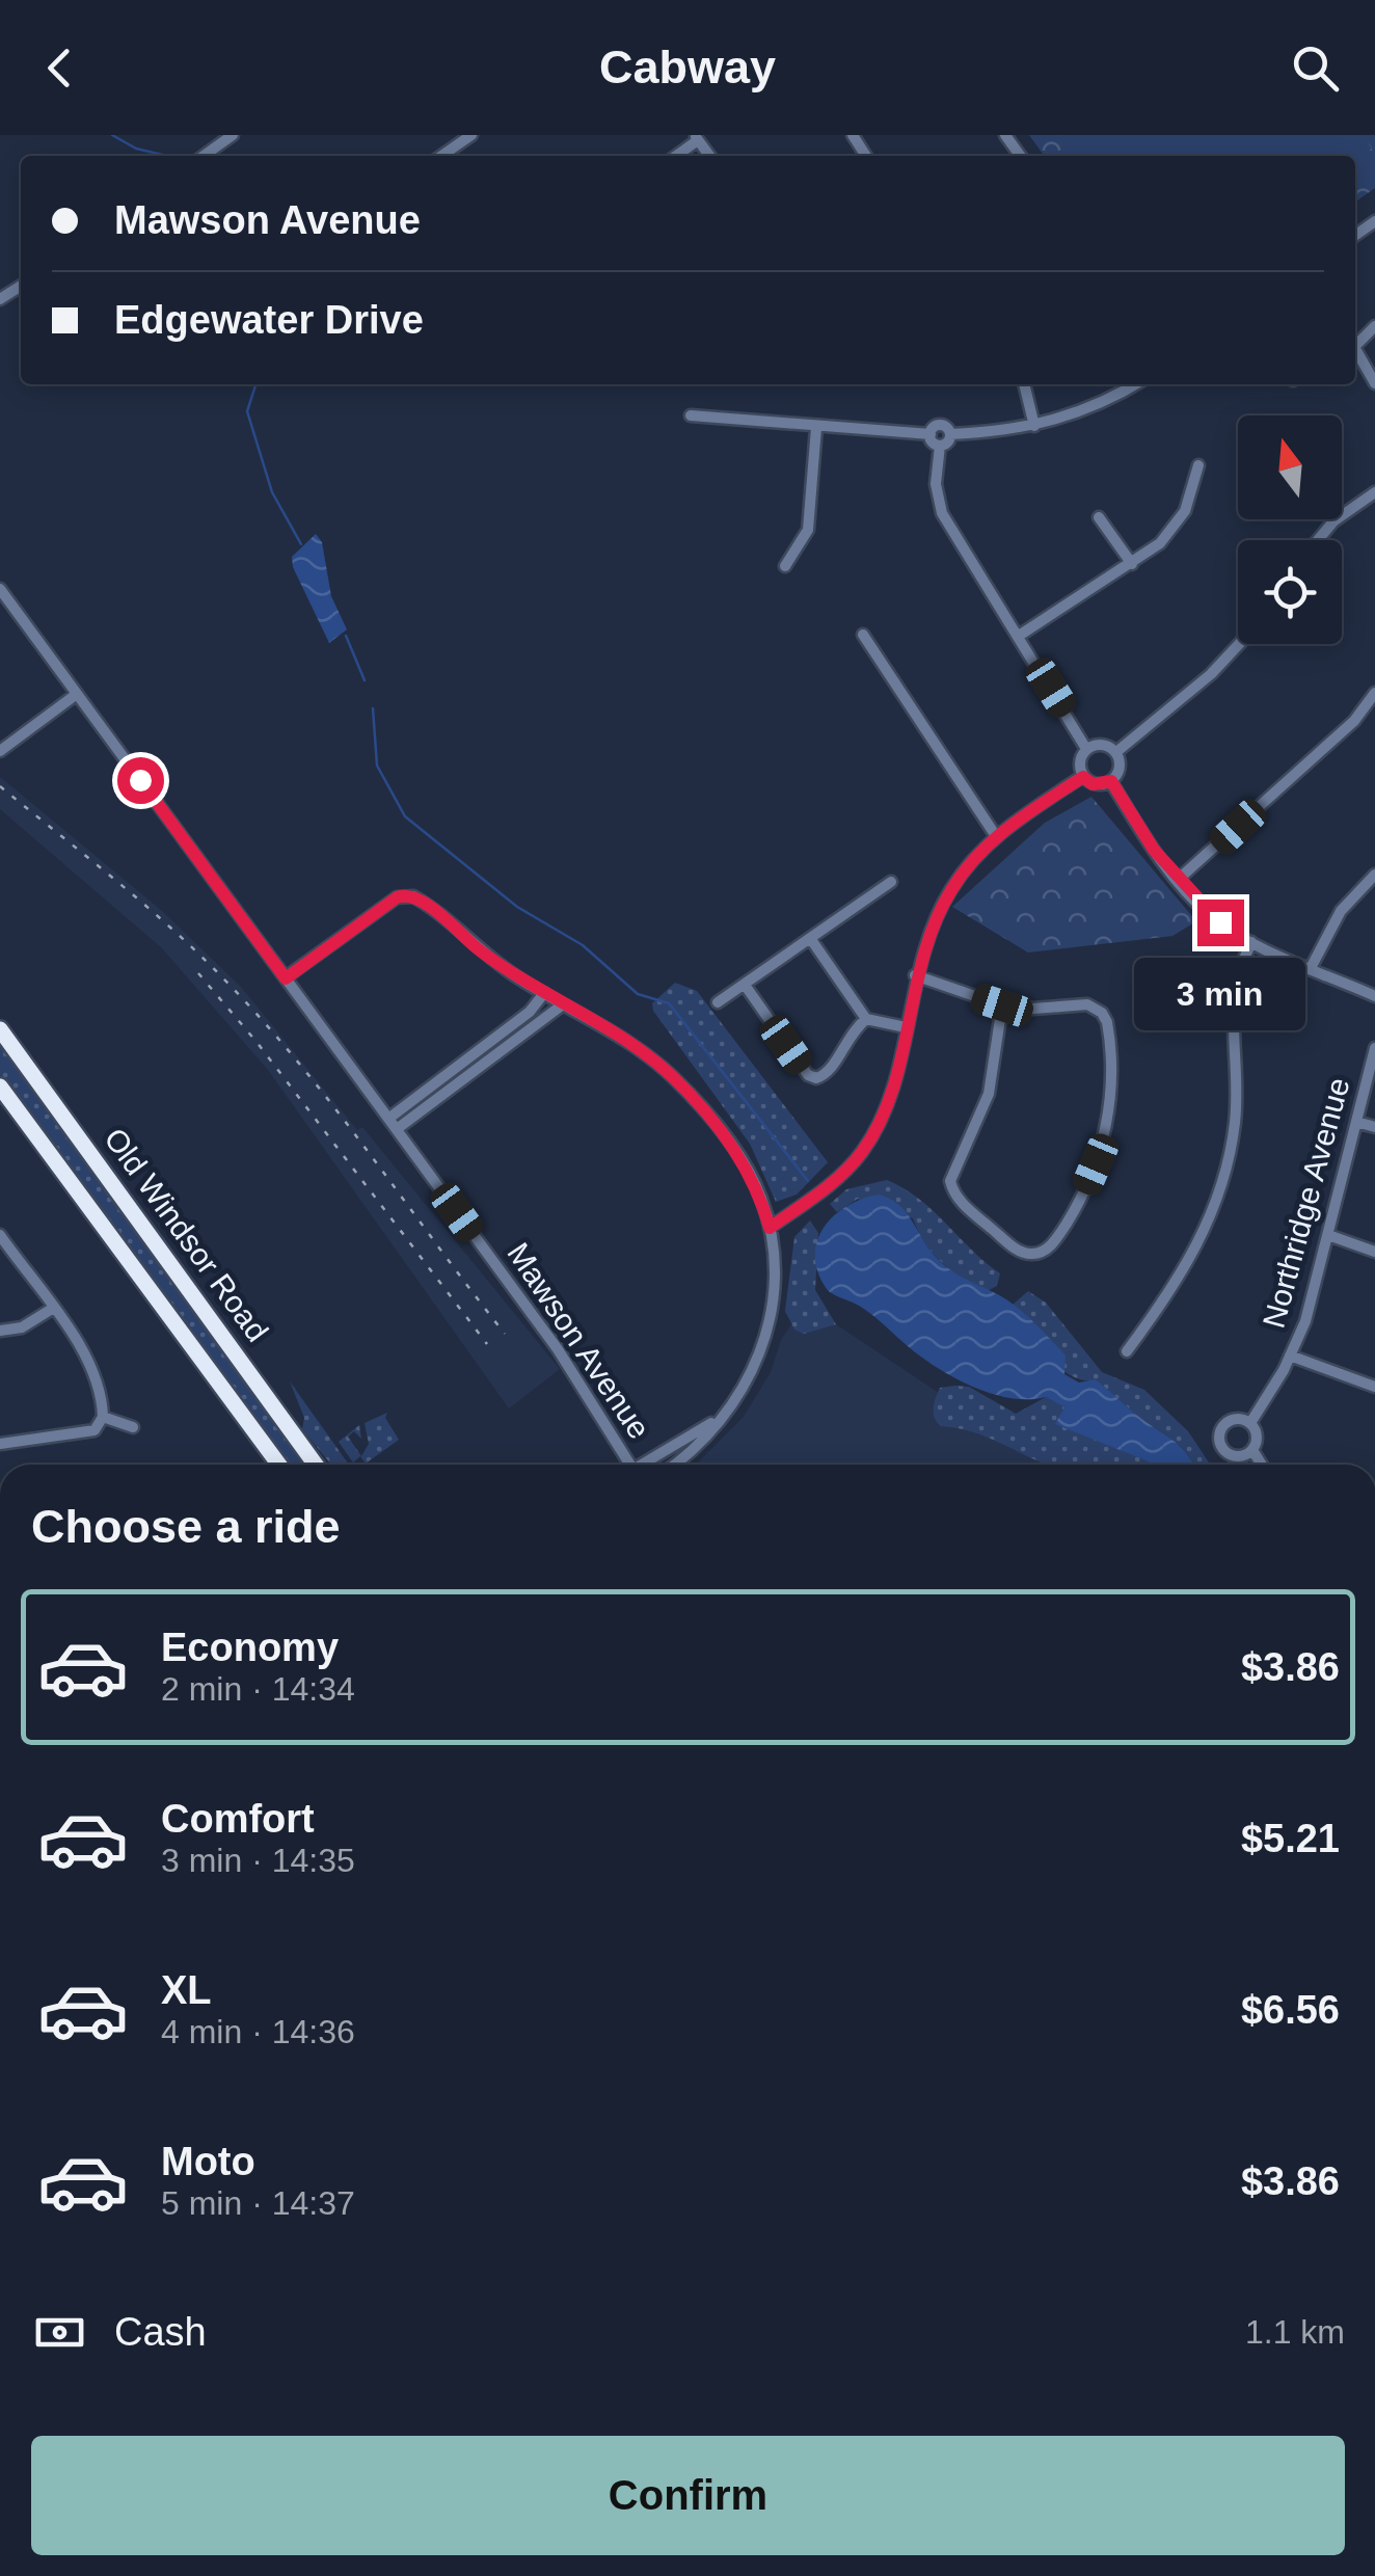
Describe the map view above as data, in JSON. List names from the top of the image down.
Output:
{
  "streets": {
    "highway": ["Old Windsor Road"],
    "street": ["Northridge Avenue", "Mawson Avenue"]
  },
  "north": "top",
  "page": {
    "header": "Cabway",
    "banner": ["Mawson Avenue", "Edgewater Drive"],
    "bubble": "3 min",
    "heading": "Choose a ride",
    "list": [
      {
        "name": "Economy",
        "note": "2 min · 14:34",
        "value": "$3.86"
      },
      {
        "name": "Comfort",
        "note": "3 min · 14:35",
        "value": "$5.21"
      },
      {
        "name": "XL",
        "note": "4 min · 14:36",
        "value": "$6.56"
      },
      {
        "name": "Moto",
        "note": "5 min · 14:37",
        "value": "$3.86"
      }
    ],
    "pay": ["Cash", "1.1 km"],
    "buttons": "Confirm"
  }
}
